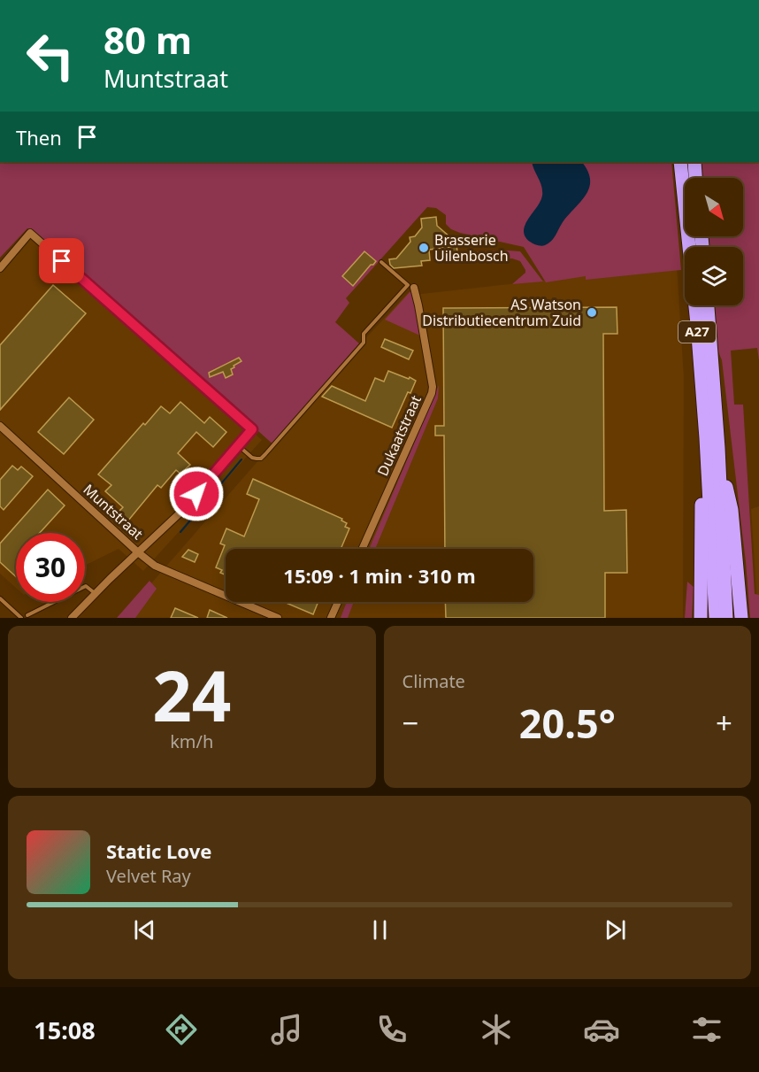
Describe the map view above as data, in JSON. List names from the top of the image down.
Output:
{
  "streets": {
    "highway": ["A27"],
    "street": ["Dukaatstraat", "Muntstraat"]
  },
  "places": ["Brasserie Uilenbosch", "AS Watson Distributiecentrum Zuid"],
  "north": "bottom right",
  "page": {
    "turn": ["80 m", "Muntstraat"],
    "then": "Then",
    "limit": "30",
    "trip": "15:09 · 1 min · 310 m",
    "tile": [
      ["24", "km/h"],
      "Climate"
    ],
    "heat": ["−", "20.5°", "+"],
    "song": ["Static Love", "Velvet Ray"],
    "tabs": "15:08"
  }
}
